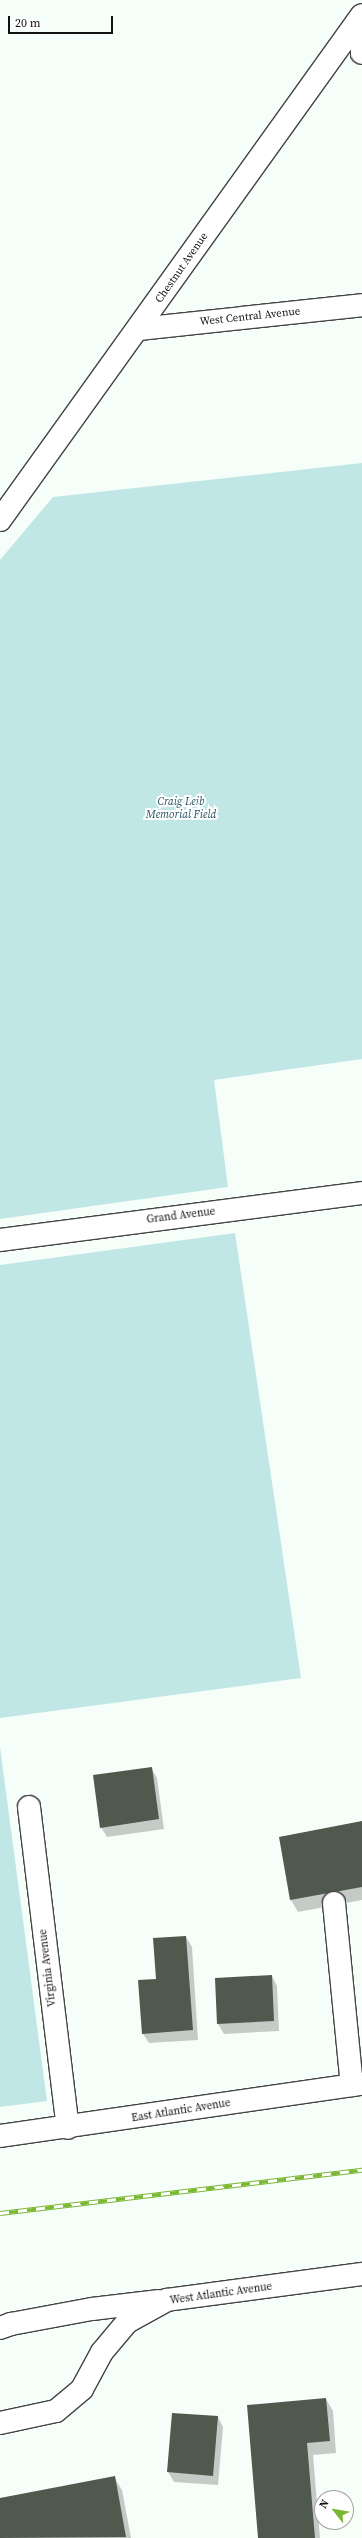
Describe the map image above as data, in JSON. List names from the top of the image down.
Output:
{
  "streets": {
    "street": [
      "Chestnut Avenue",
      "West Central Avenue",
      "Grand Avenue",
      "Virginia Avenue",
      "East Atlantic Avenue",
      "West Atlantic Avenue"
    ]
  },
  "crossings": [
    ["Chestnut Avenue", "West Central Avenue"],
    ["Virginia Avenue", "East Atlantic Avenue"]
  ],
  "parks": ["Craig Leib Memorial Field"],
  "scale_bar": "20 m",
  "north": "top left"
}
